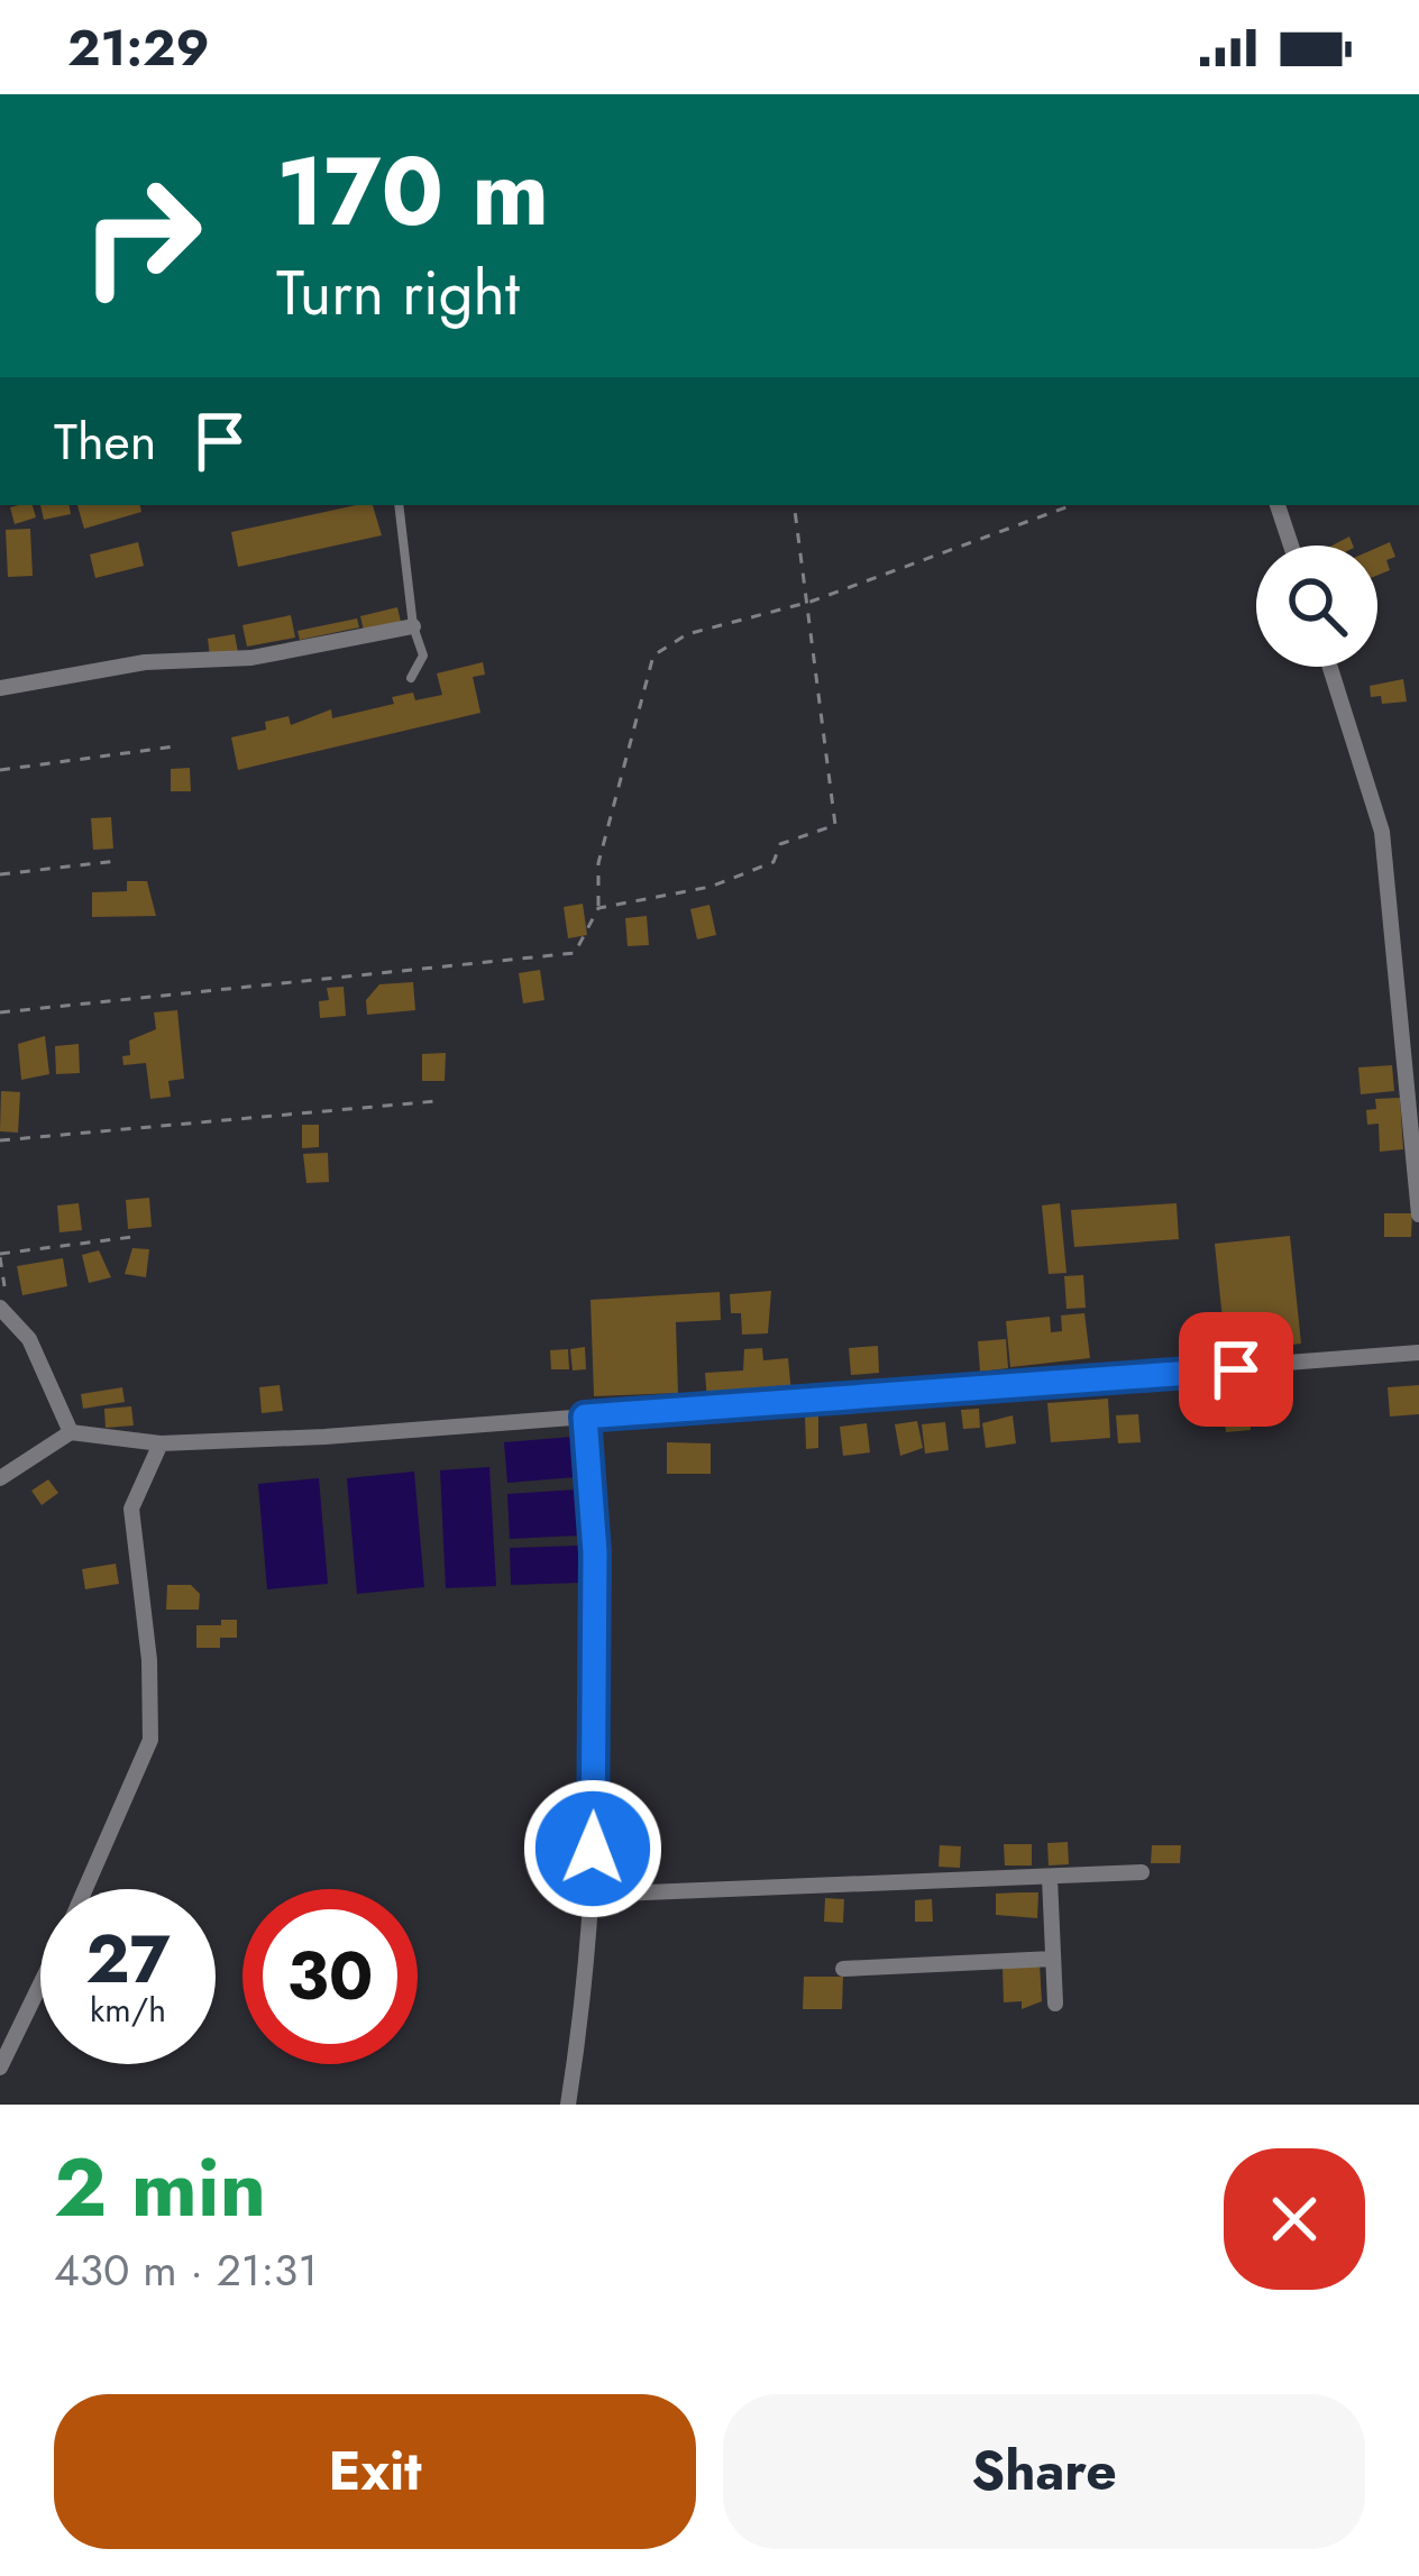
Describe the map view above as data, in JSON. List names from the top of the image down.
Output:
{
  "page": {
    "status": "21:29",
    "turn": ["170 m", "Turn right"],
    "then": "Then",
    "speed": "27 km/h",
    "limit": "30",
    "heading": ["2 min", "430 m · 21:31"],
    "buttons": ["Exit", "Share"]
  }
}
